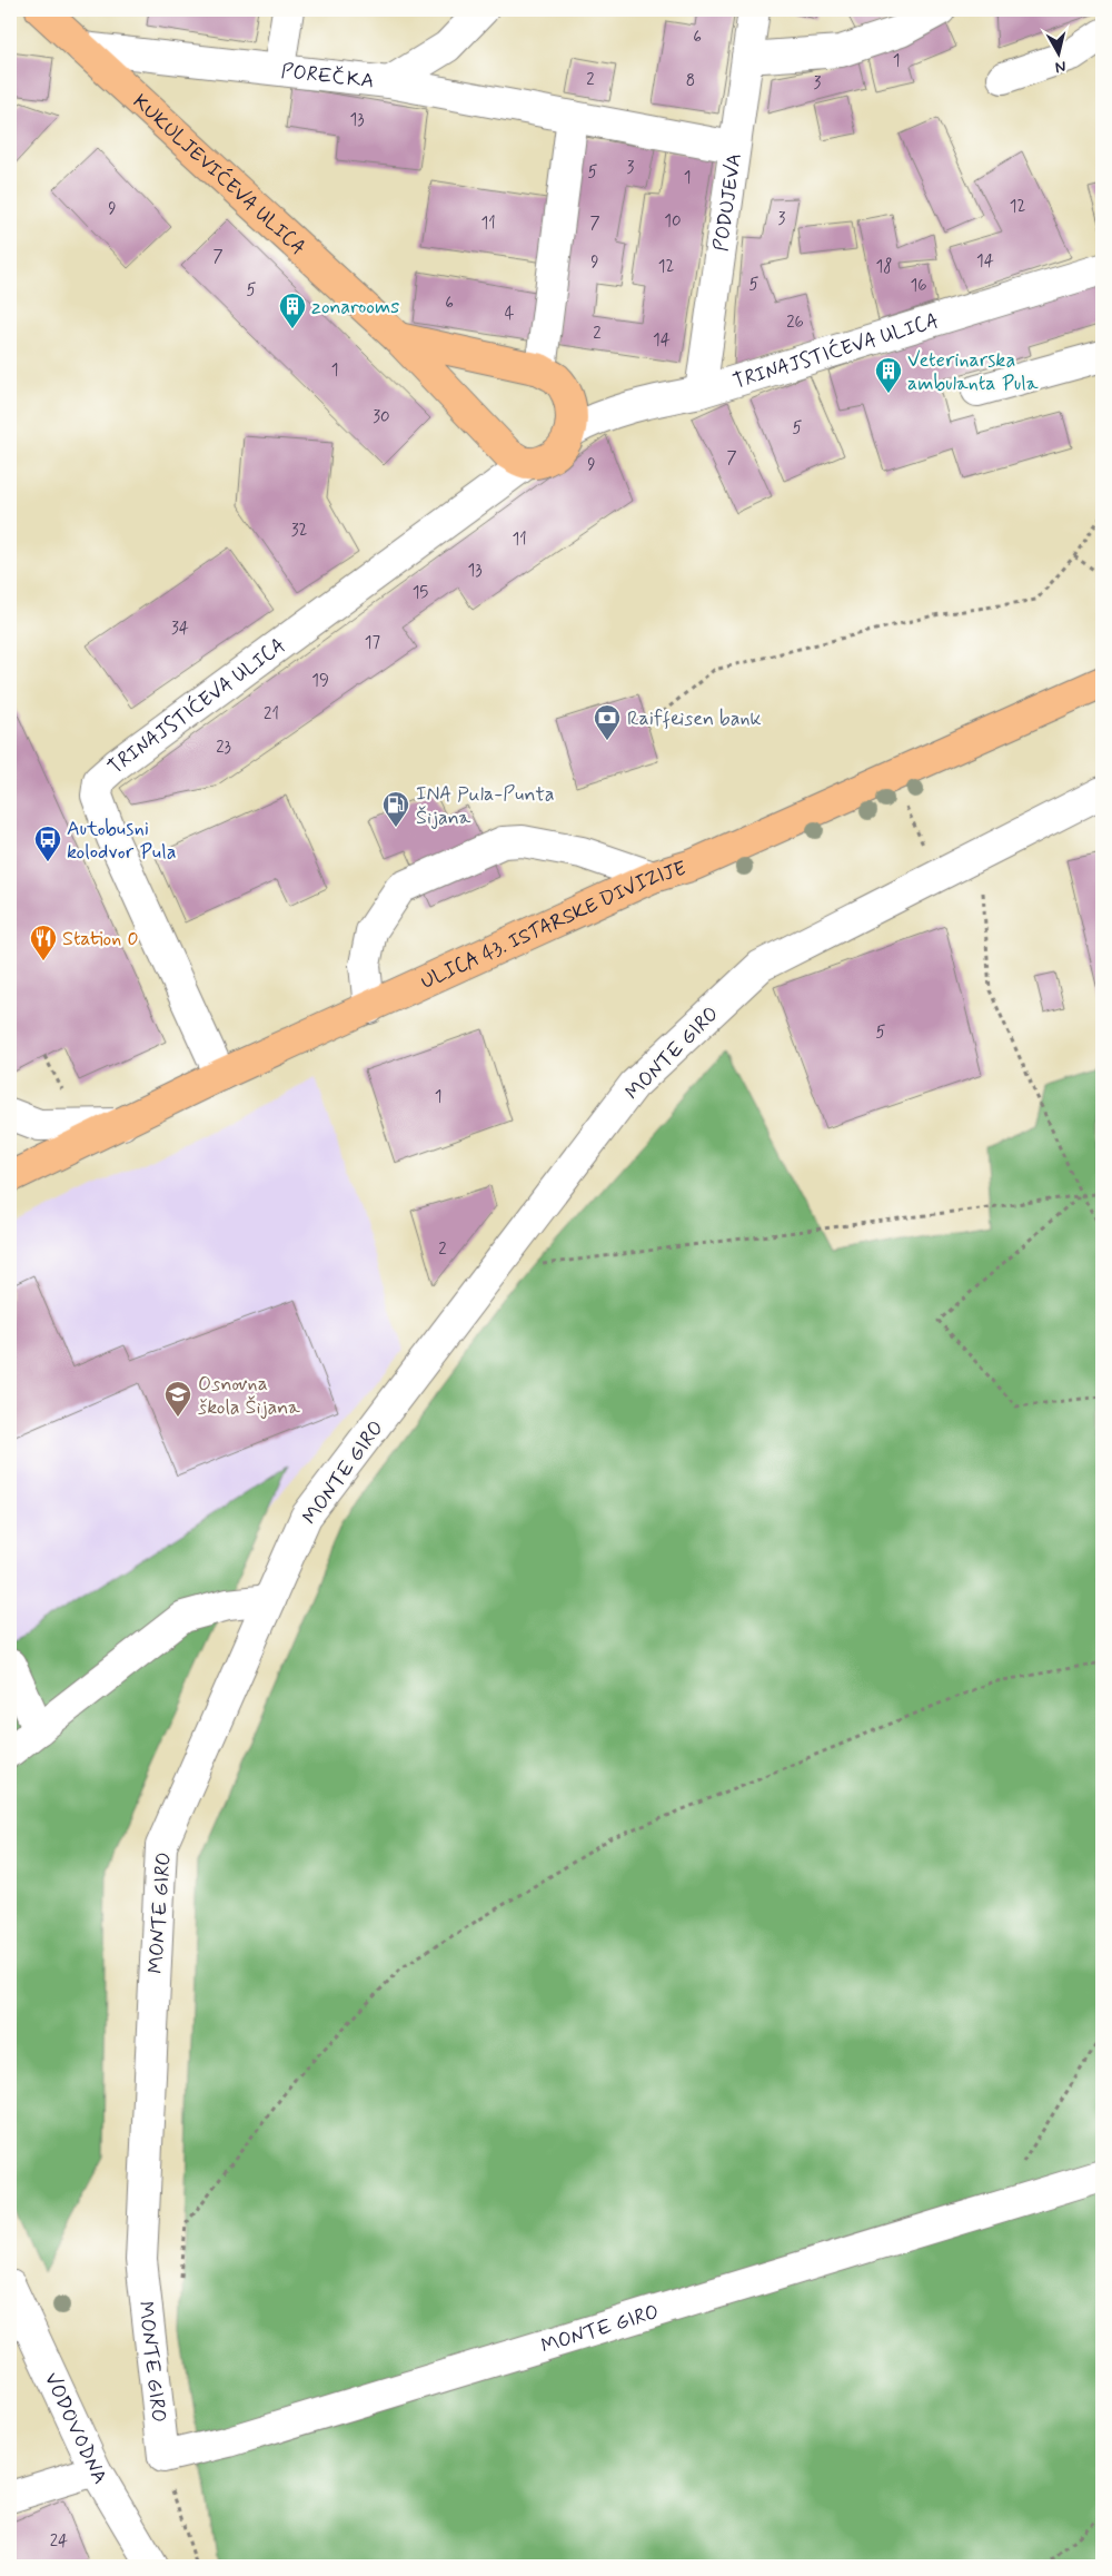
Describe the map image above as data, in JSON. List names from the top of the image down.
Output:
{
  "streets": {
    "main road": ["KUKULJEVIĆEVA ULICA", "ULICA 43. ISTARSKE DIVIZIJE"],
    "street": [
      "POREČKA",
      "PODUJEVA",
      "TRINAJSTIĆEVA ULICA",
      "MONTE GIRO",
      "VODOVODNA"
    ]
  },
  "crossings": [
    ["POREČKA", "KUKULJEVIĆEVA ULICA"],
    ["POREČKA", "PODUJEVA"],
    ["KUKULJEVIĆEVA ULICA", "TRINAJSTIĆEVA ULICA"],
    ["PODUJEVA", "TRINAJSTIĆEVA ULICA"],
    ["TRINAJSTIĆEVA ULICA", "ULICA 43. ISTARSKE DIVIZIJE"]
  ],
  "places": {
    "building": ["zonarooms", "Veterinarska ambulanta Pula"],
    "bank": ["Raiffeisen bank"],
    "fuel station": ["INA Pula-Punta Šijana"],
    "bus stop": ["Autobusni kolodvor Pula"],
    "restaurant": ["Station 0"],
    "school or university": ["Osnovna škola Šijana"]
  },
  "house_numbers": [
    "6",
    "1",
    "2",
    "8",
    "3",
    "13",
    "3",
    "5",
    "1",
    "12",
    "9",
    "3",
    "10",
    "11",
    "7",
    "7",
    "14",
    "9",
    "12",
    "18",
    "5",
    "16",
    "5",
    "6",
    "4",
    "26",
    "2",
    "14",
    "1",
    "30",
    "5",
    "7",
    "9",
    "32",
    "11",
    "13",
    "15",
    "34",
    "17",
    "19",
    "21",
    "23",
    "5",
    "1",
    "2",
    "24"
  ],
  "north": "bottom"
}
